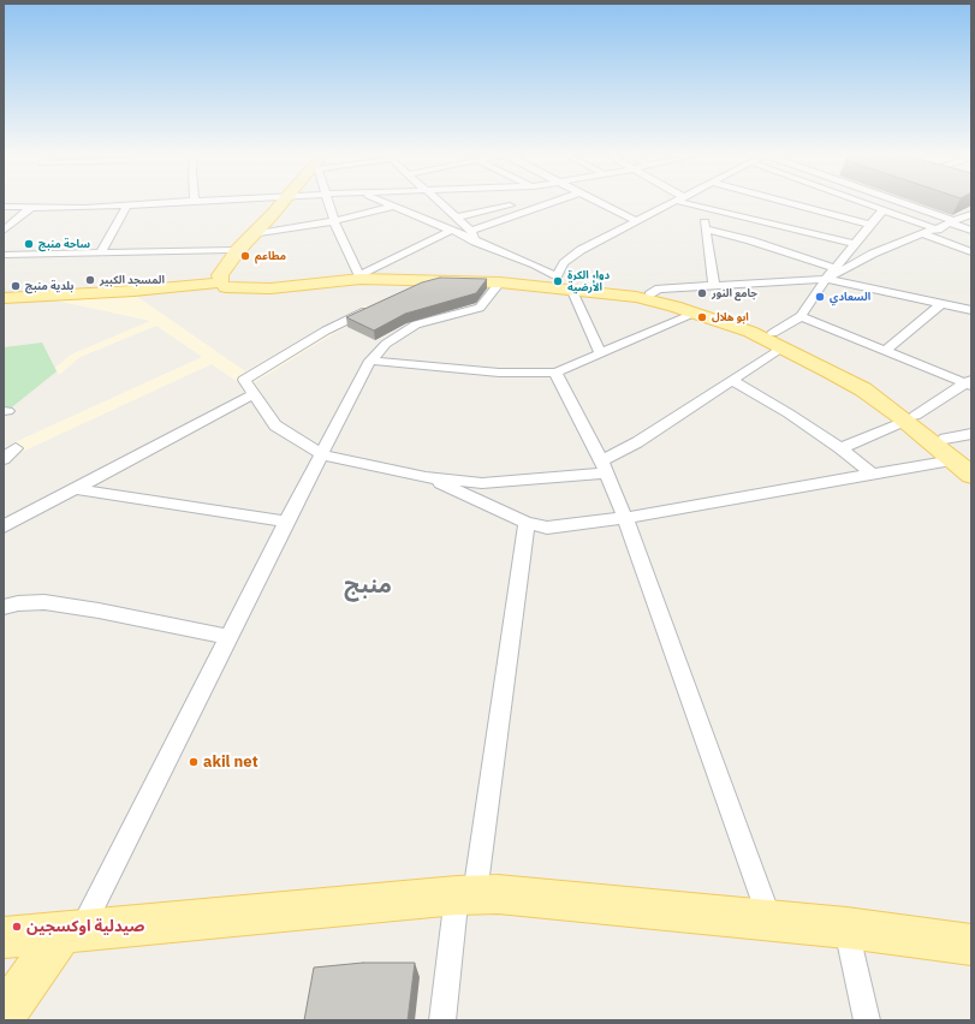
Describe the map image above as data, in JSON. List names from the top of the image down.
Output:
{
  "districts": ["منبج"],
  "places": [
    "ساحة منبج",
    "مطاعم",
    "المسجد الكبير",
    "دوار الكرة الأرضية",
    "بلدية منبج",
    "جامع النور",
    "السعادي",
    "ابو هلال",
    "akil net",
    "صيدلية اوكسجين"
  ]
}
